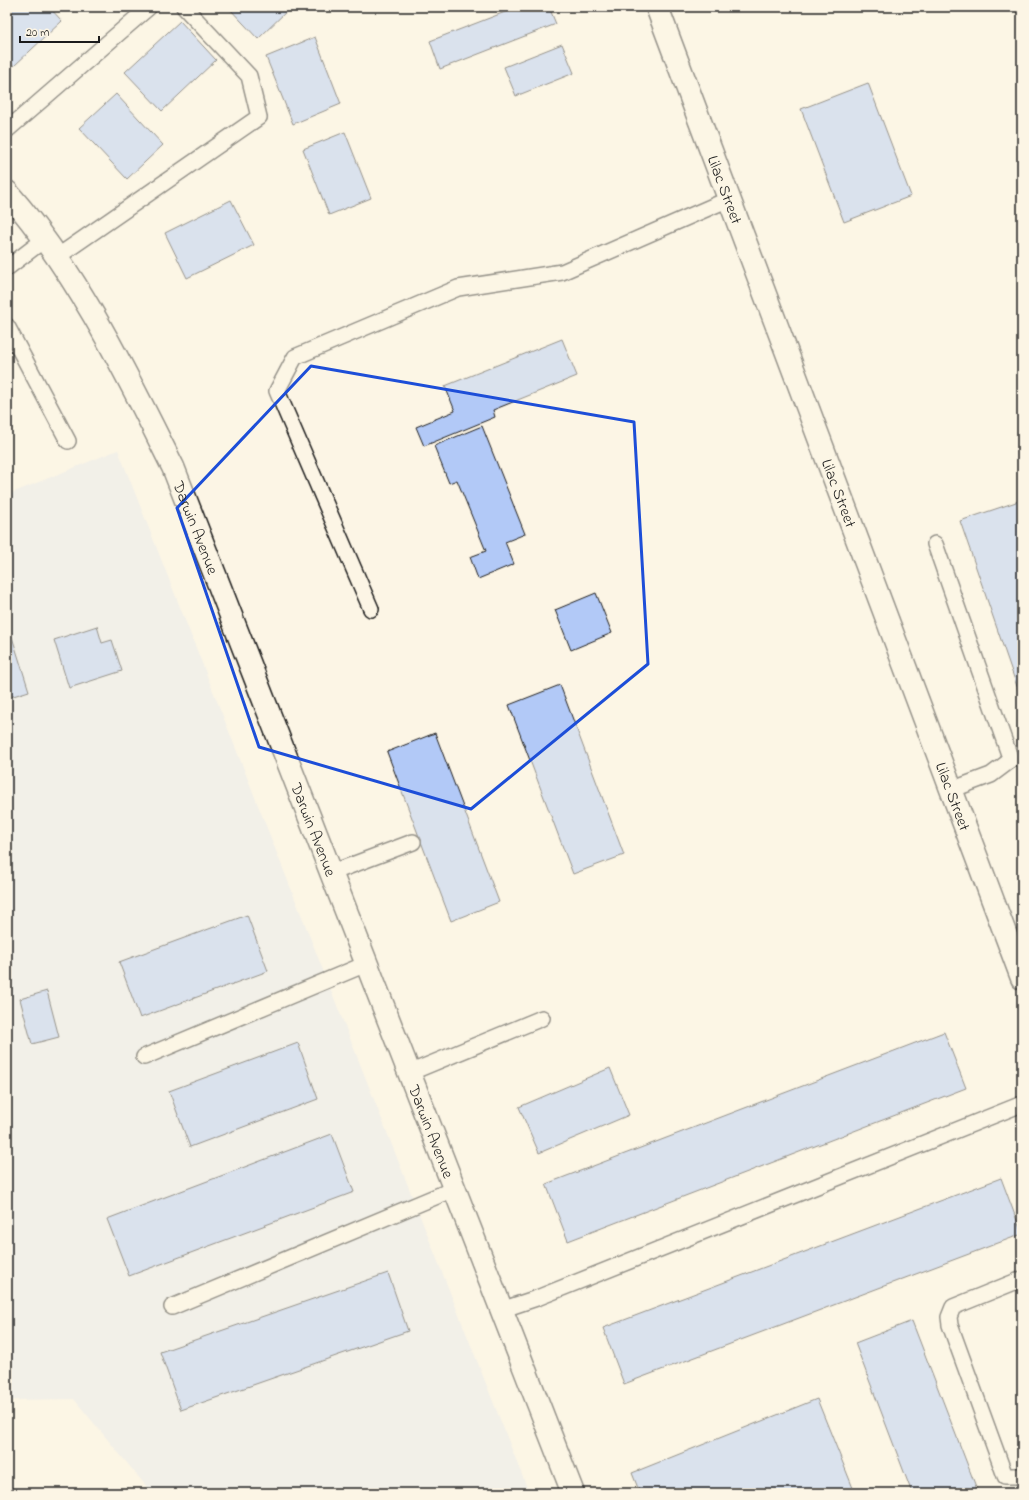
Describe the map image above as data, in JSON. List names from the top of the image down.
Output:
{
  "streets": {
    "street": ["Lilac Street", "Darwin Avenue"]
  },
  "scale_bar": "20 m"
}
